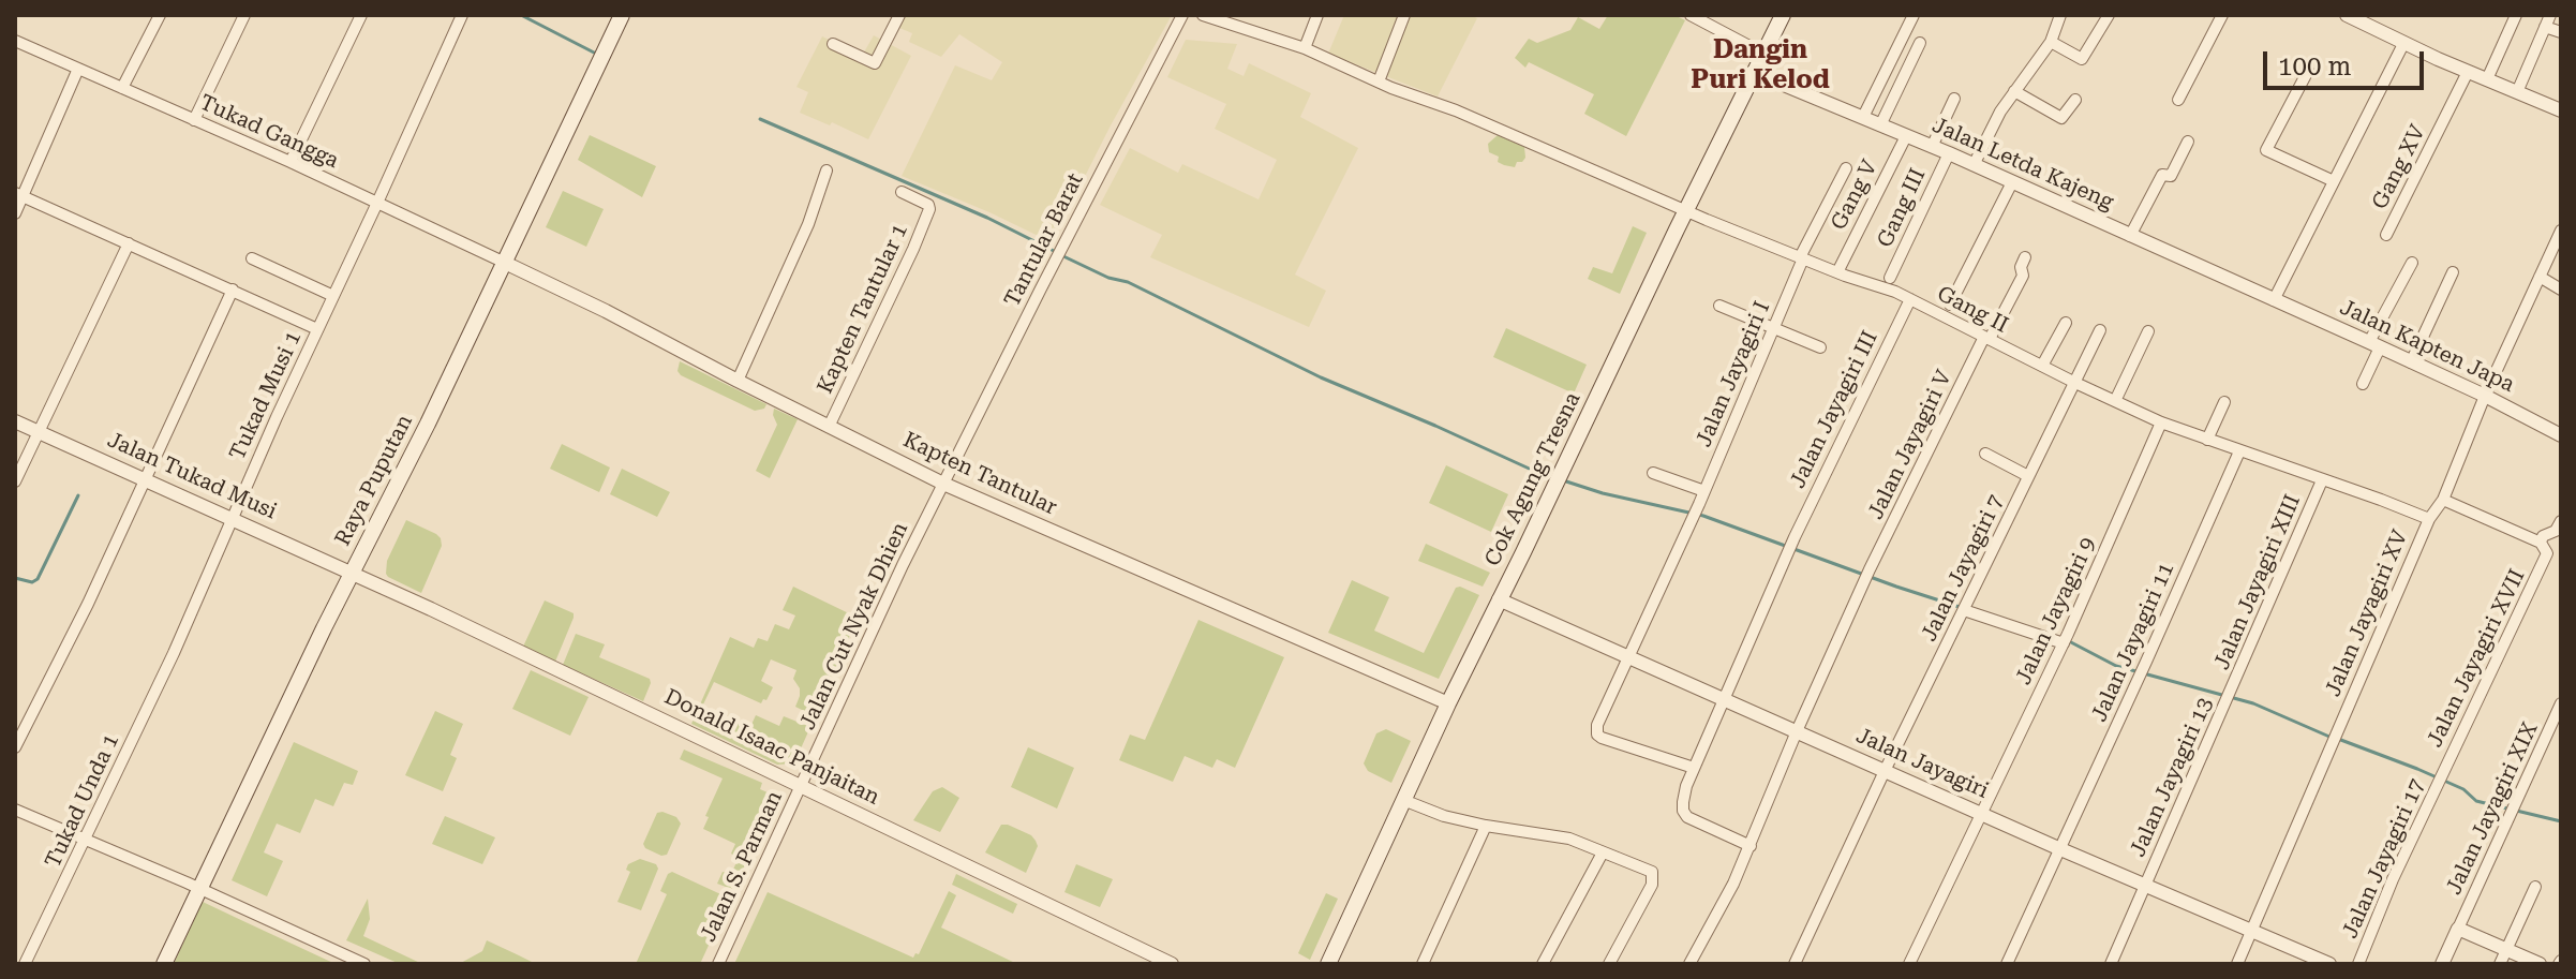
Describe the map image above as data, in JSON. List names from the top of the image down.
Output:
{
  "streets": {
    "main road": ["Cok Agung Tresna", "Raya Puputan"],
    "street": [
      "Tukad Gangga",
      "Jalan Letda Kajeng",
      "Gang XV",
      "Gang V",
      "Gang III",
      "Tantular Barat",
      "Kapten Tantular 1",
      "Gang II",
      "Jalan Kapten Japa",
      "Jalan Jayagiri I",
      "Tukad Musi 1",
      "Jalan Jayagiri III",
      "Jalan Jayagiri V",
      "Kapten Tantular",
      "Jalan Tukad Musi",
      "Jalan Jayagiri 7",
      "Jalan Jayagiri XIII",
      "Jalan Jayagiri 9",
      "Jalan Jayagiri XV",
      "Jalan Cut Nyak Dhien",
      "Jalan Jayagiri 11",
      "Jalan Jayagiri XVII",
      "Donald Isaac Panjaitan",
      "Jalan Jayagiri",
      "Jalan Jayagiri 13",
      "Tukad Unda 1",
      "Jalan Jayagiri XIX",
      "Jalan Jayagiri 17",
      "Jalan S. Parman"
    ]
  },
  "crossings": [
    ["Tukad Gangga", "Tukad Musi 1"],
    ["Tukad Gangga", "Kapten Tantular"],
    ["Tukad Gangga", "Raya Puputan"],
    ["Jalan Letda Kajeng", "Gang V"],
    ["Jalan Letda Kajeng", "Gang III"],
    ["Jalan Letda Kajeng", "Jalan Kapten Japa"],
    ["Jalan Letda Kajeng", "Cok Agung Tresna"],
    ["Gang V", "Gang II"],
    ["Tantular Barat", "Kapten Tantular"],
    ["Tantular Barat", "Jalan Cut Nyak Dhien"],
    ["Kapten Tantular 1", "Kapten Tantular"],
    ["Gang II", "Jalan Jayagiri I"],
    ["Gang II", "Jalan Jayagiri III"],
    ["Gang II", "Jalan Jayagiri V"],
    ["Gang II", "Cok Agung Tresna"],
    ["Gang II", "Jalan Jayagiri 7"],
    ["Gang II", "Jalan Jayagiri XIII"],
    ["Gang II", "Jalan Jayagiri 9"],
    ["Gang II", "Jalan Jayagiri 11"],
    ["Jalan Kapten Japa", "Jalan Jayagiri XV"],
    ["Jalan Jayagiri I", "Jalan Jayagiri III"],
    ["Jalan Jayagiri I", "Jalan Jayagiri"],
    ["Tukad Musi 1", "Jalan Tukad Musi"],
    ["Tukad Musi 1", "Tukad Unda 1"],
    ["Jalan Jayagiri III", "Jalan Jayagiri V"],
    ["Jalan Jayagiri III", "Jalan Jayagiri"],
    ["Jalan Jayagiri V", "Jalan Jayagiri"],
    ["Kapten Tantular", "Cok Agung Tresna"],
    ["Kapten Tantular", "Raya Puputan"],
    ["Kapten Tantular", "Jalan Cut Nyak Dhien"],
    ["Jalan Tukad Musi", "Raya Puputan"],
    ["Jalan Tukad Musi", "Donald Isaac Panjaitan"],
    ["Cok Agung Tresna", "Jalan Jayagiri"],
    ["Raya Puputan", "Donald Isaac Panjaitan"],
    ["Jalan Jayagiri 7", "Jalan Jayagiri"],
    ["Jalan Jayagiri XIII", "Jalan Jayagiri 11"],
    ["Jalan Jayagiri XIII", "Jalan Jayagiri 13"],
    ["Jalan Jayagiri 9", "Jalan Jayagiri"],
    ["Jalan Jayagiri XV", "Jalan Jayagiri"],
    ["Jalan Cut Nyak Dhien", "Donald Isaac Panjaitan"],
    ["Jalan Cut Nyak Dhien", "Jalan S. Parman"],
    ["Jalan Jayagiri 11", "Jalan Jayagiri"],
    ["Jalan Jayagiri XVII", "Jalan Jayagiri 17"],
    ["Donald Isaac Panjaitan", "Jalan S. Parman"],
    ["Jalan Jayagiri", "Jalan Jayagiri 13"]
  ],
  "districts": ["Dangin Puri Kelod"],
  "scale_bar": "100 m"
}
